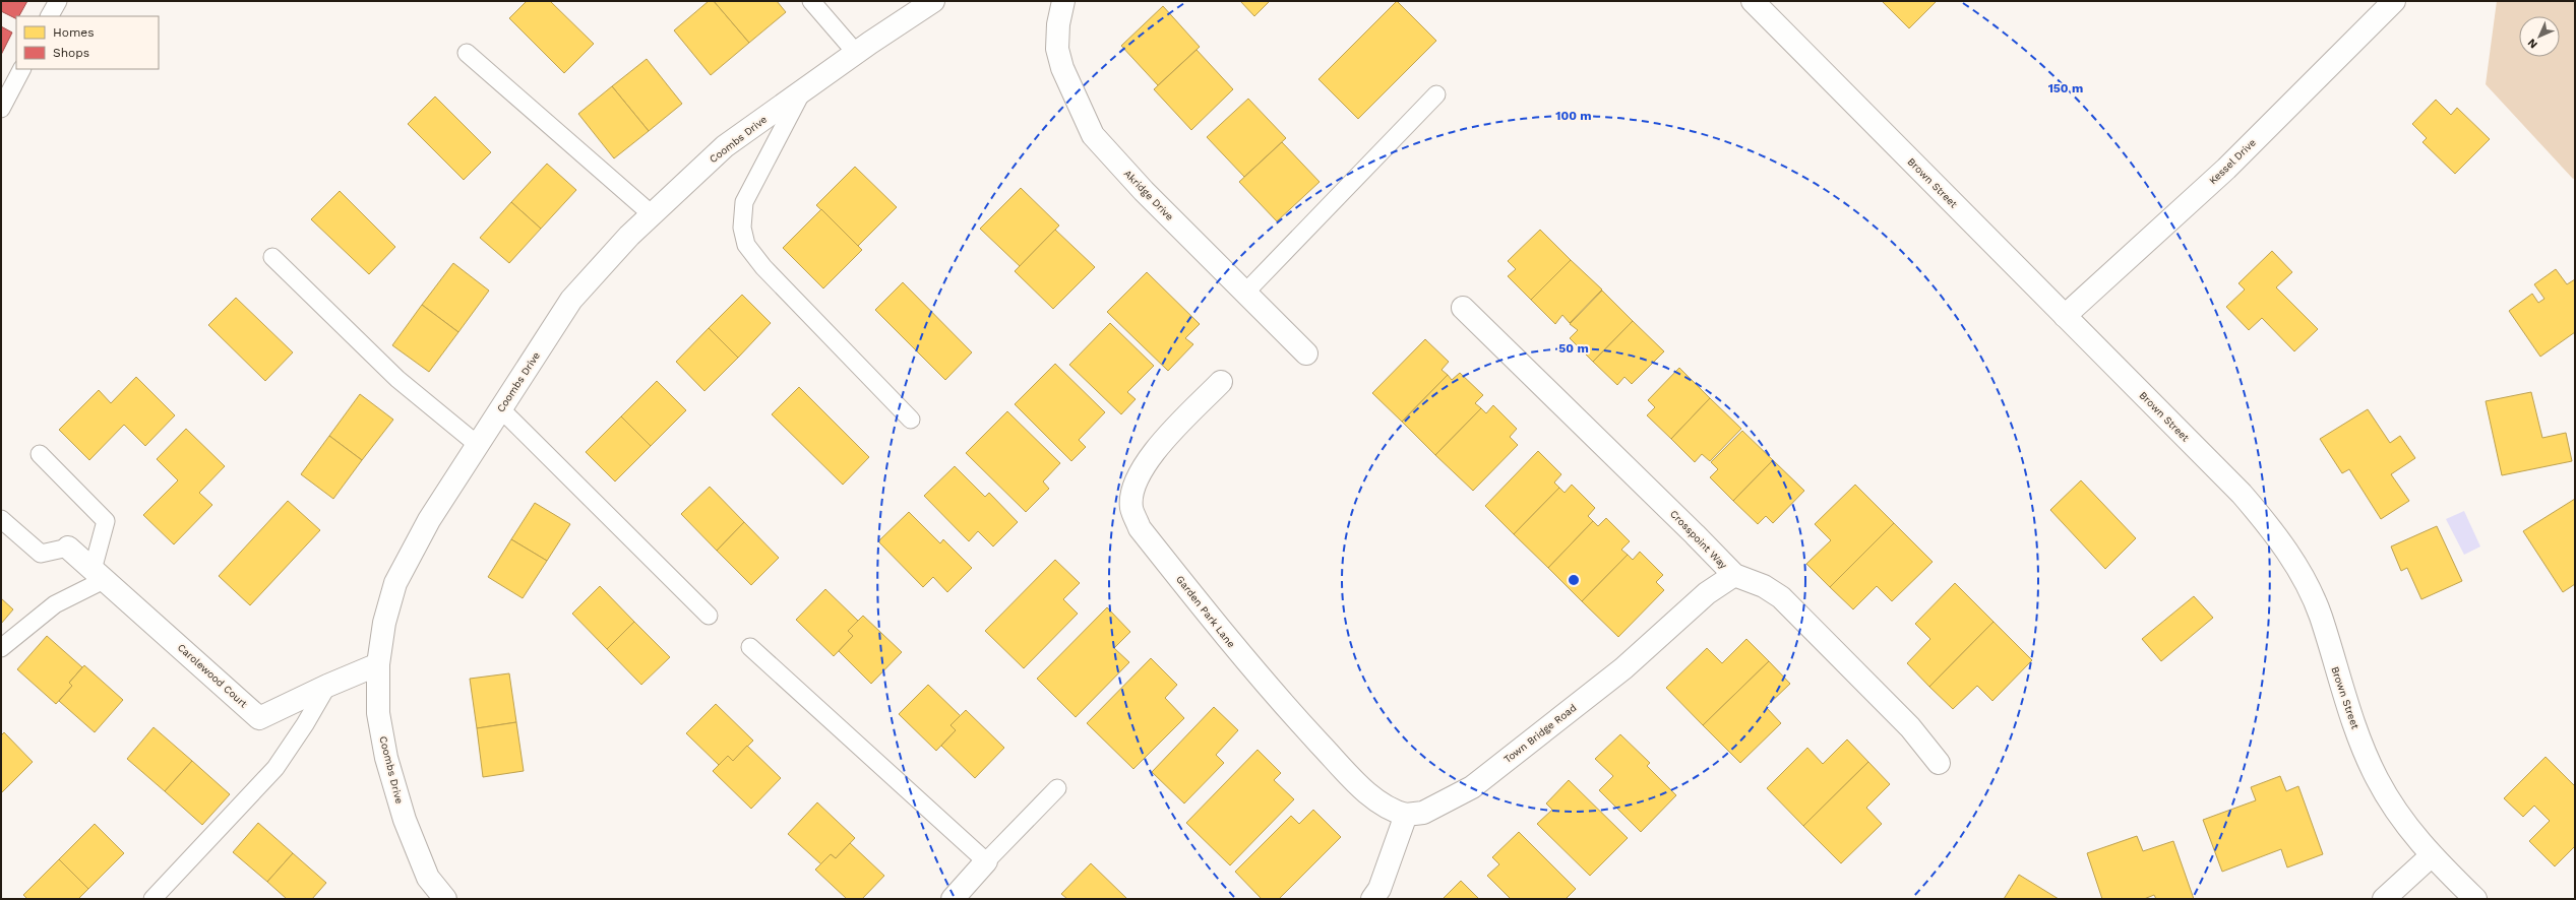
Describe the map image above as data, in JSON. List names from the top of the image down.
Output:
{
  "streets": {
    "street": [
      "Coombs Drive",
      "Kessel Drive",
      "Brown Street",
      "Akridge Drive",
      "Crosspoint Way",
      "Garden Park Lane",
      "Carolewood Court",
      "Town Bridge Road"
    ]
  },
  "crossings": [
    ["Coombs Drive", "Carolewood Court"],
    ["Kessel Drive", "Brown Street"],
    ["Crosspoint Way", "Town Bridge Road"],
    ["Garden Park Lane", "Town Bridge Road"]
  ],
  "legend": ["Homes", "Shops"],
  "north": "bottom left",
  "rings": ["150 m", "100 m", "50 m"]
}
